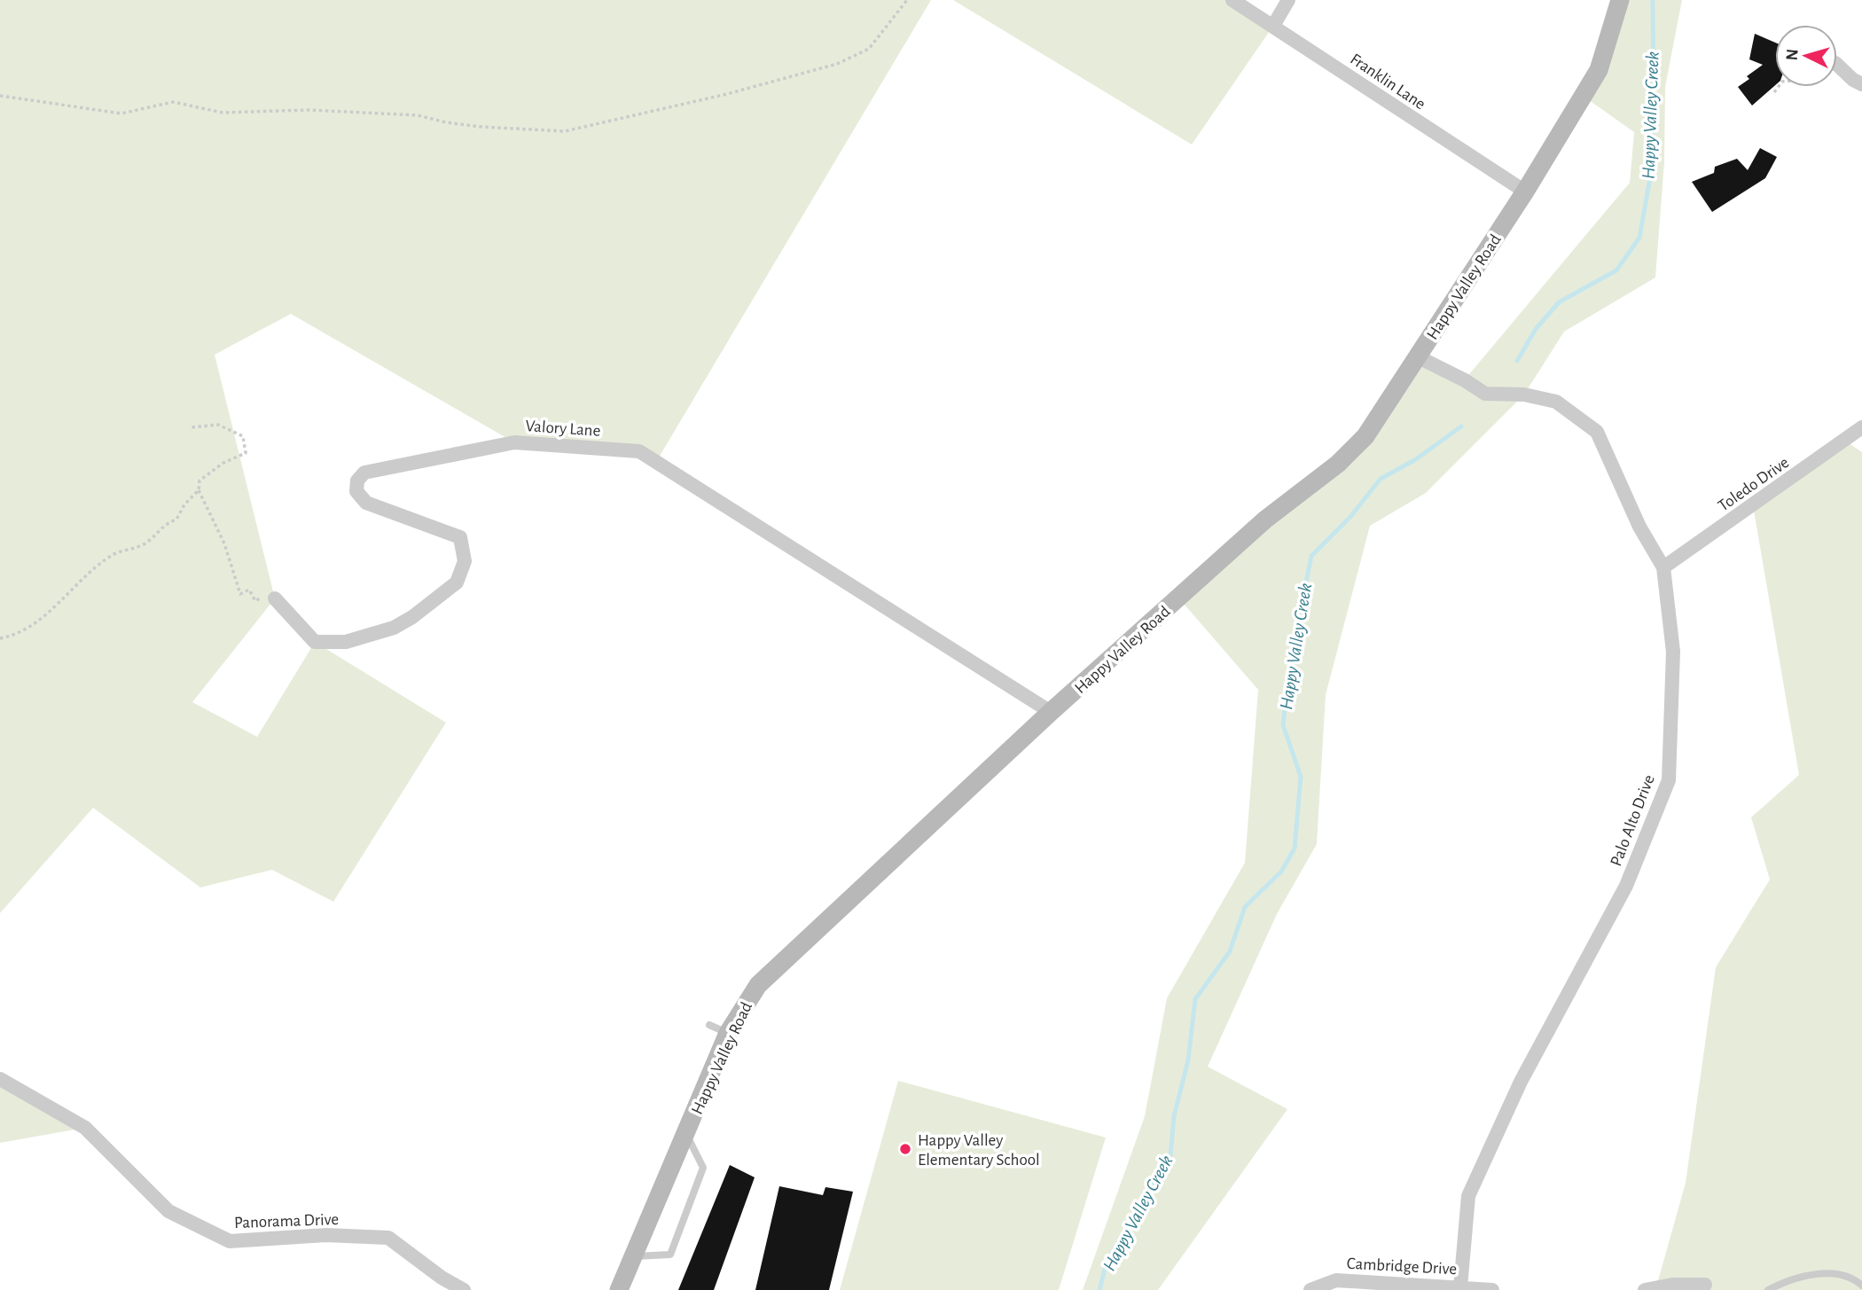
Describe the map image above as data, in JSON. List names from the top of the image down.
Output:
{
  "streets": {
    "street": [
      "Franklin Lane",
      "Happy Valley Road",
      "Valory Lane",
      "Toledo Drive",
      "Palo Alto Drive",
      "Panorama Drive",
      "Cambridge Drive"
    ]
  },
  "crossings": [
    ["Franklin Lane", "Happy Valley Road"],
    ["Happy Valley Road", "Valory Lane"],
    ["Happy Valley Road", "Palo Alto Drive"],
    ["Toledo Drive", "Palo Alto Drive"],
    ["Palo Alto Drive", "Cambridge Drive"]
  ],
  "water": ["Happy Valley Creek"],
  "places": ["Happy Valley Elementary School"],
  "north": "left"
}
